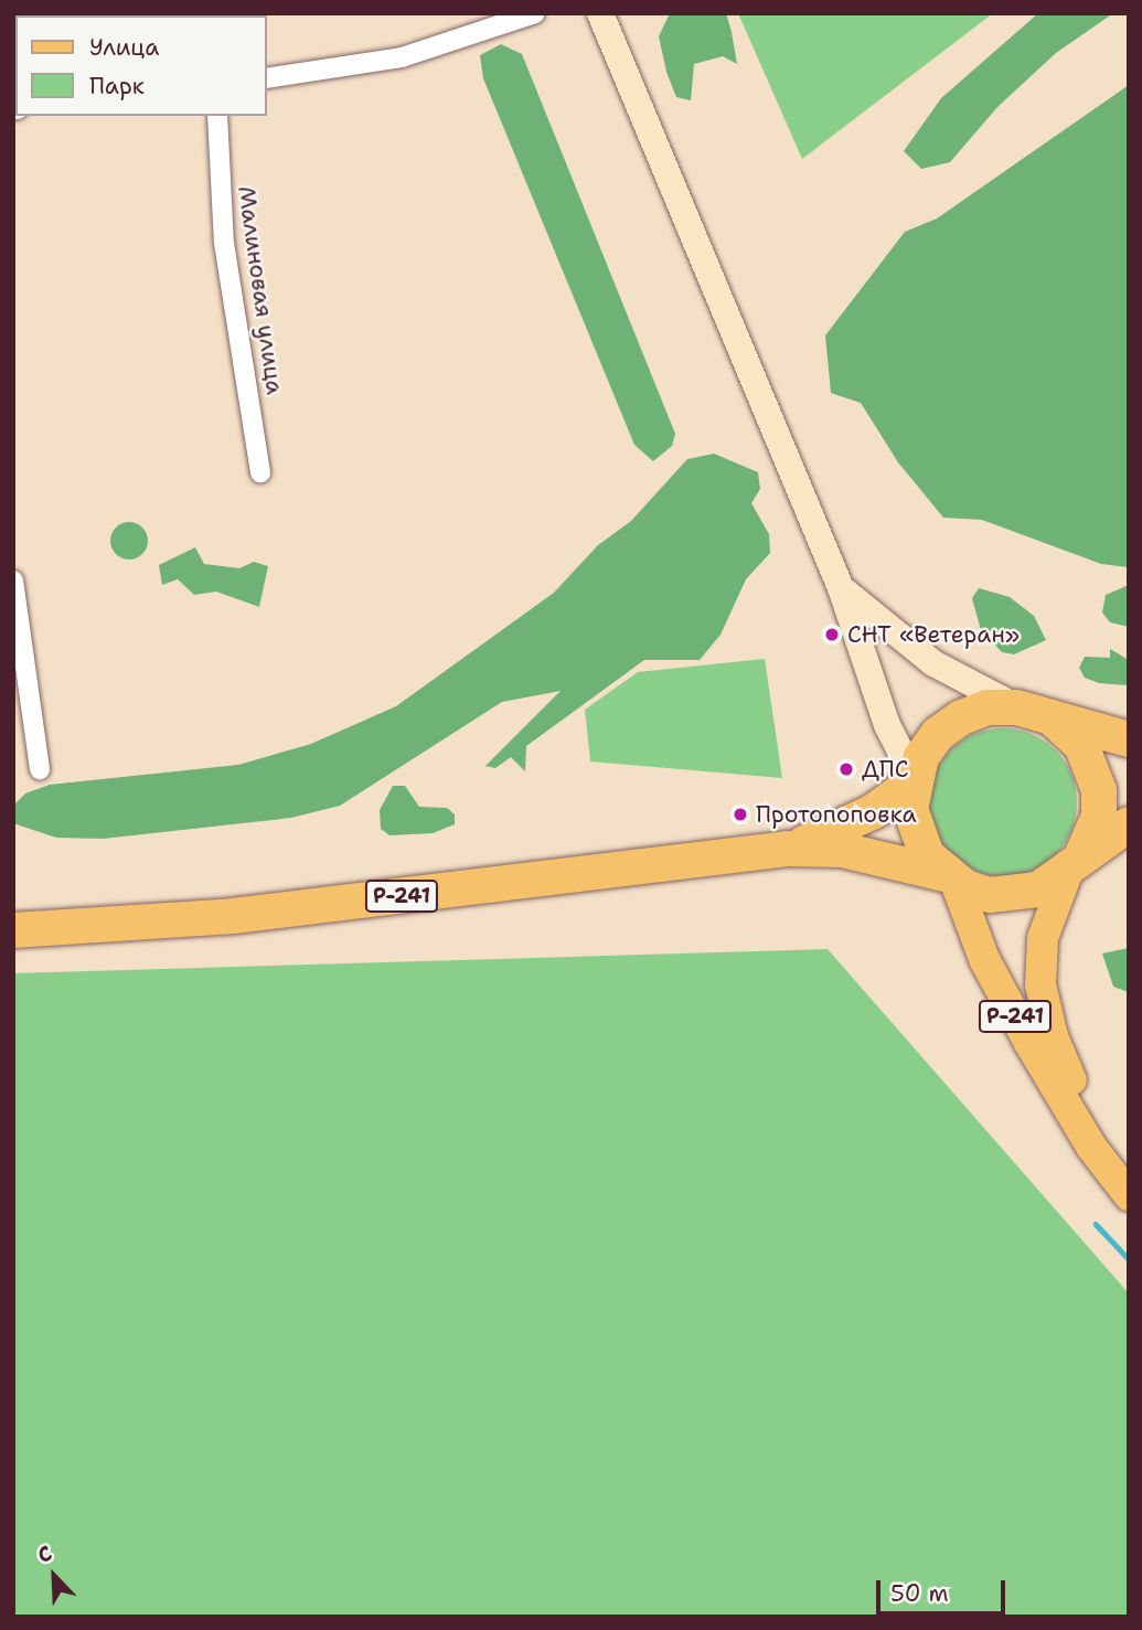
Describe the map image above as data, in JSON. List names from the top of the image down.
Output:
{
  "streets": {
    "highway": ["Р-241"],
    "street": ["Малиновая улица"]
  },
  "places": ["СНТ «Ветеран»", "ДПС", "Протопоповка"],
  "legend": ["Улица", "Парк"],
  "scale_bar": "50 m",
  "north": "top left"
}
